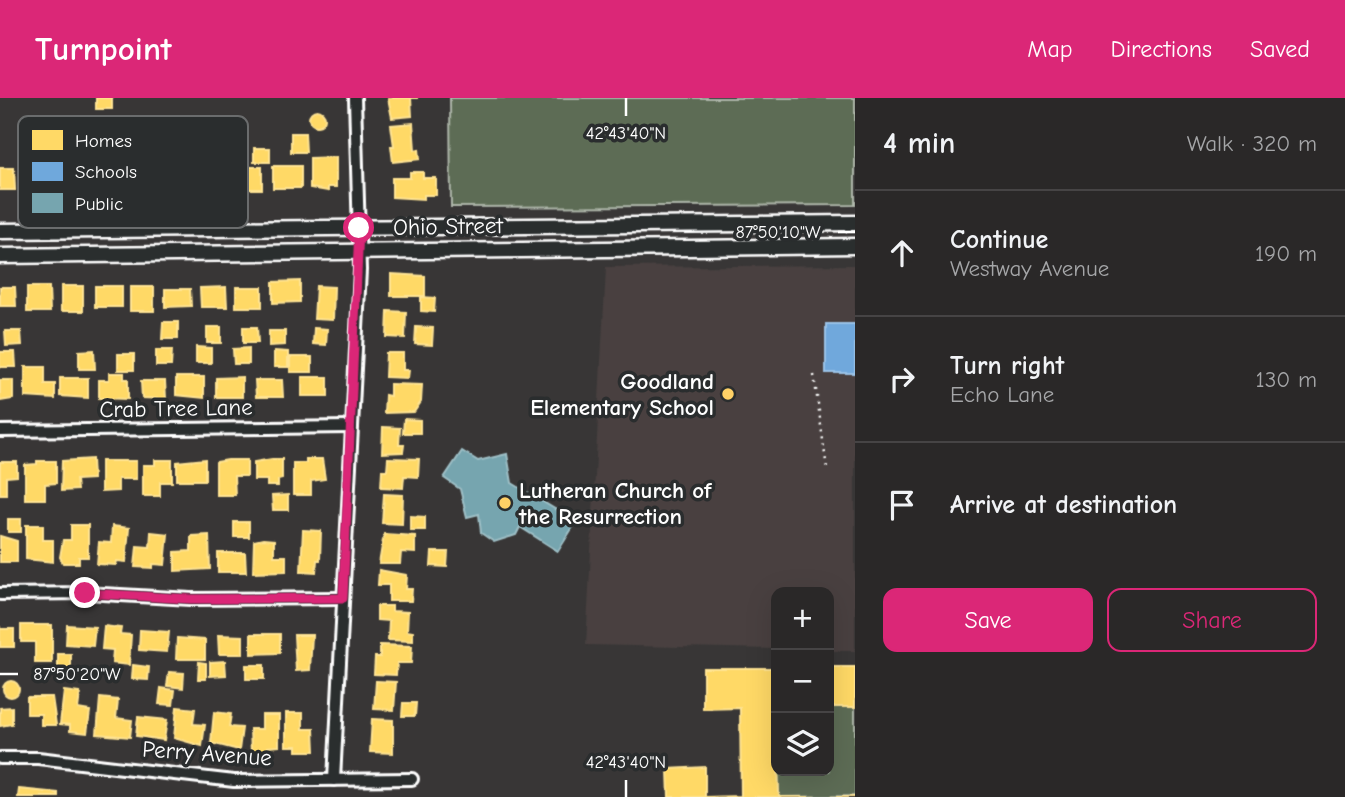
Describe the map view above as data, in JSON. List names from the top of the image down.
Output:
{
  "streets": {
    "street": ["Ohio Street", "Crab Tree Lane", "Perry Avenue"]
  },
  "places": ["Goodland Elementary School", "Lutheran Church of the Resurrection"],
  "legend": ["Homes", "Schools", "Public"],
  "page": {
    "header": "Turnpoint",
    "nav": ["Map", "Directions", "Saved"],
    "heading": ["4 min", "Walk · 320 m"],
    "list": [
      ["Continue", "Westway Avenue", "190 m"],
      ["Turn right", "Echo Lane", "130 m"],
      "Arrive at destination"
    ],
    "buttons": ["Save", "Share"],
    "map_buttons": ["+", "−"]
  },
  "coordinates": ["42°43'40\"N", "87°50'10\"W", "87°50'20\"W"]
}
